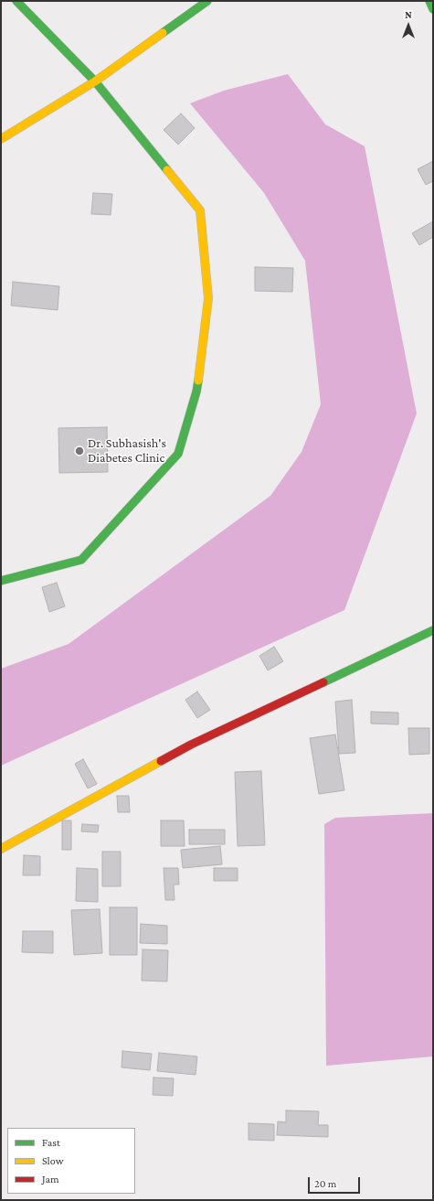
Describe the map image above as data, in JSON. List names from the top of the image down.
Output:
{
  "places": ["Dr. Subhasish's Diabetes Clinic"],
  "legend": ["Fast", "Slow", "Jam"],
  "scale_bar": "20 m",
  "north": "top"
}
